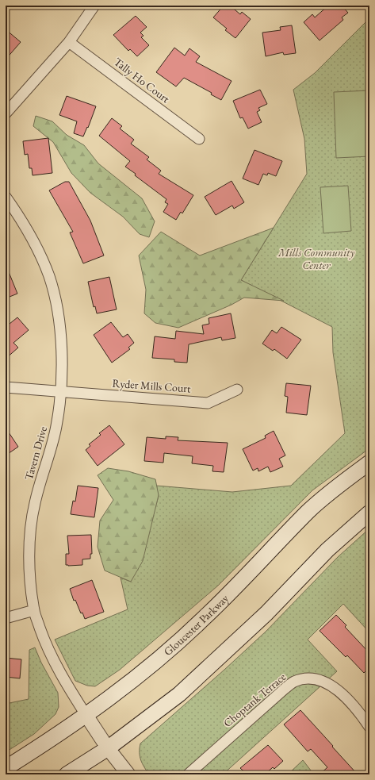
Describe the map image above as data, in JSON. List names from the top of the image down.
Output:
{
  "streets": {
    "main road": ["Gloucester Parkway"],
    "street": [
      "Tally Ho Court",
      "Ryder Mills Court",
      "Tavern Drive",
      "Choptank Terrace"
    ]
  },
  "crossings": [
    ["Ryder Mills Court", "Tavern Drive"],
    ["Tavern Drive", "Gloucester Parkway"]
  ],
  "parks": ["Mills Community Center"]
}
